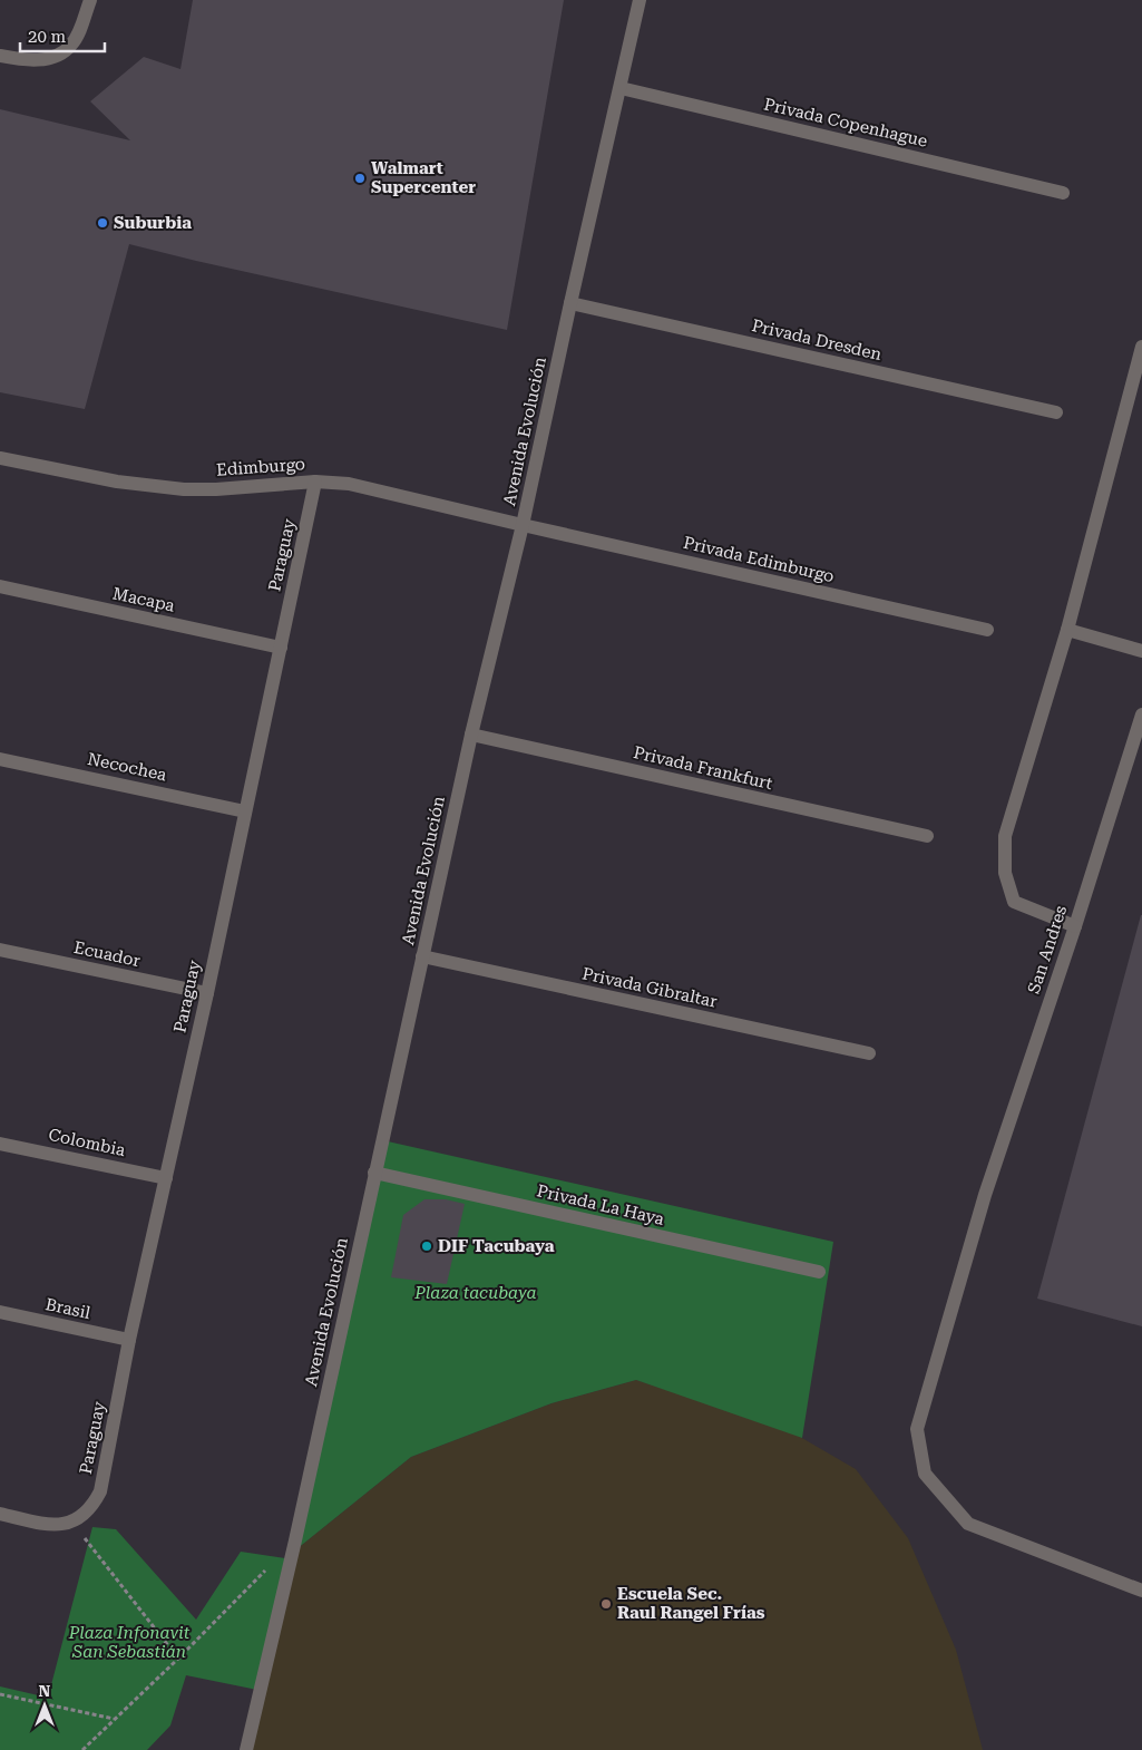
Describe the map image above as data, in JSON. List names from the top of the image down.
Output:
{
  "streets": {
    "street": [
      "Privada Copenhague",
      "Privada Dresden",
      "Avenida Evolución",
      "Edimburgo",
      "Paraguay",
      "Privada Edimburgo",
      "Macapa",
      "Necochea",
      "Privada Frankfurt",
      "San Andres",
      "Ecuador",
      "Privada Gibraltar",
      "Colombia",
      "Privada La Haya",
      "Brasil"
    ]
  },
  "crossings": [
    ["Privada Copenhague", "Avenida Evolución"],
    ["Privada Dresden", "Avenida Evolución"],
    ["Avenida Evolución", "Edimburgo"],
    ["Avenida Evolución", "Privada Edimburgo"],
    ["Avenida Evolución", "Privada Frankfurt"],
    ["Avenida Evolución", "Privada Gibraltar"],
    ["Avenida Evolución", "Privada La Haya"],
    ["Edimburgo", "Paraguay"],
    ["Edimburgo", "Privada Edimburgo"],
    ["Paraguay", "Macapa"],
    ["Paraguay", "Necochea"],
    ["Paraguay", "Ecuador"],
    ["Paraguay", "Colombia"],
    ["Paraguay", "Brasil"]
  ],
  "parks": ["Plaza tacubaya", "Plaza Infonavit San Sebastián"],
  "places": [
    "Walmart Supercenter",
    "Suburbia",
    "DIF Tacubaya",
    "Escuela Sec. Raul Rangel Frías"
  ],
  "scale_bar": "20 m",
  "north": "top"
}
